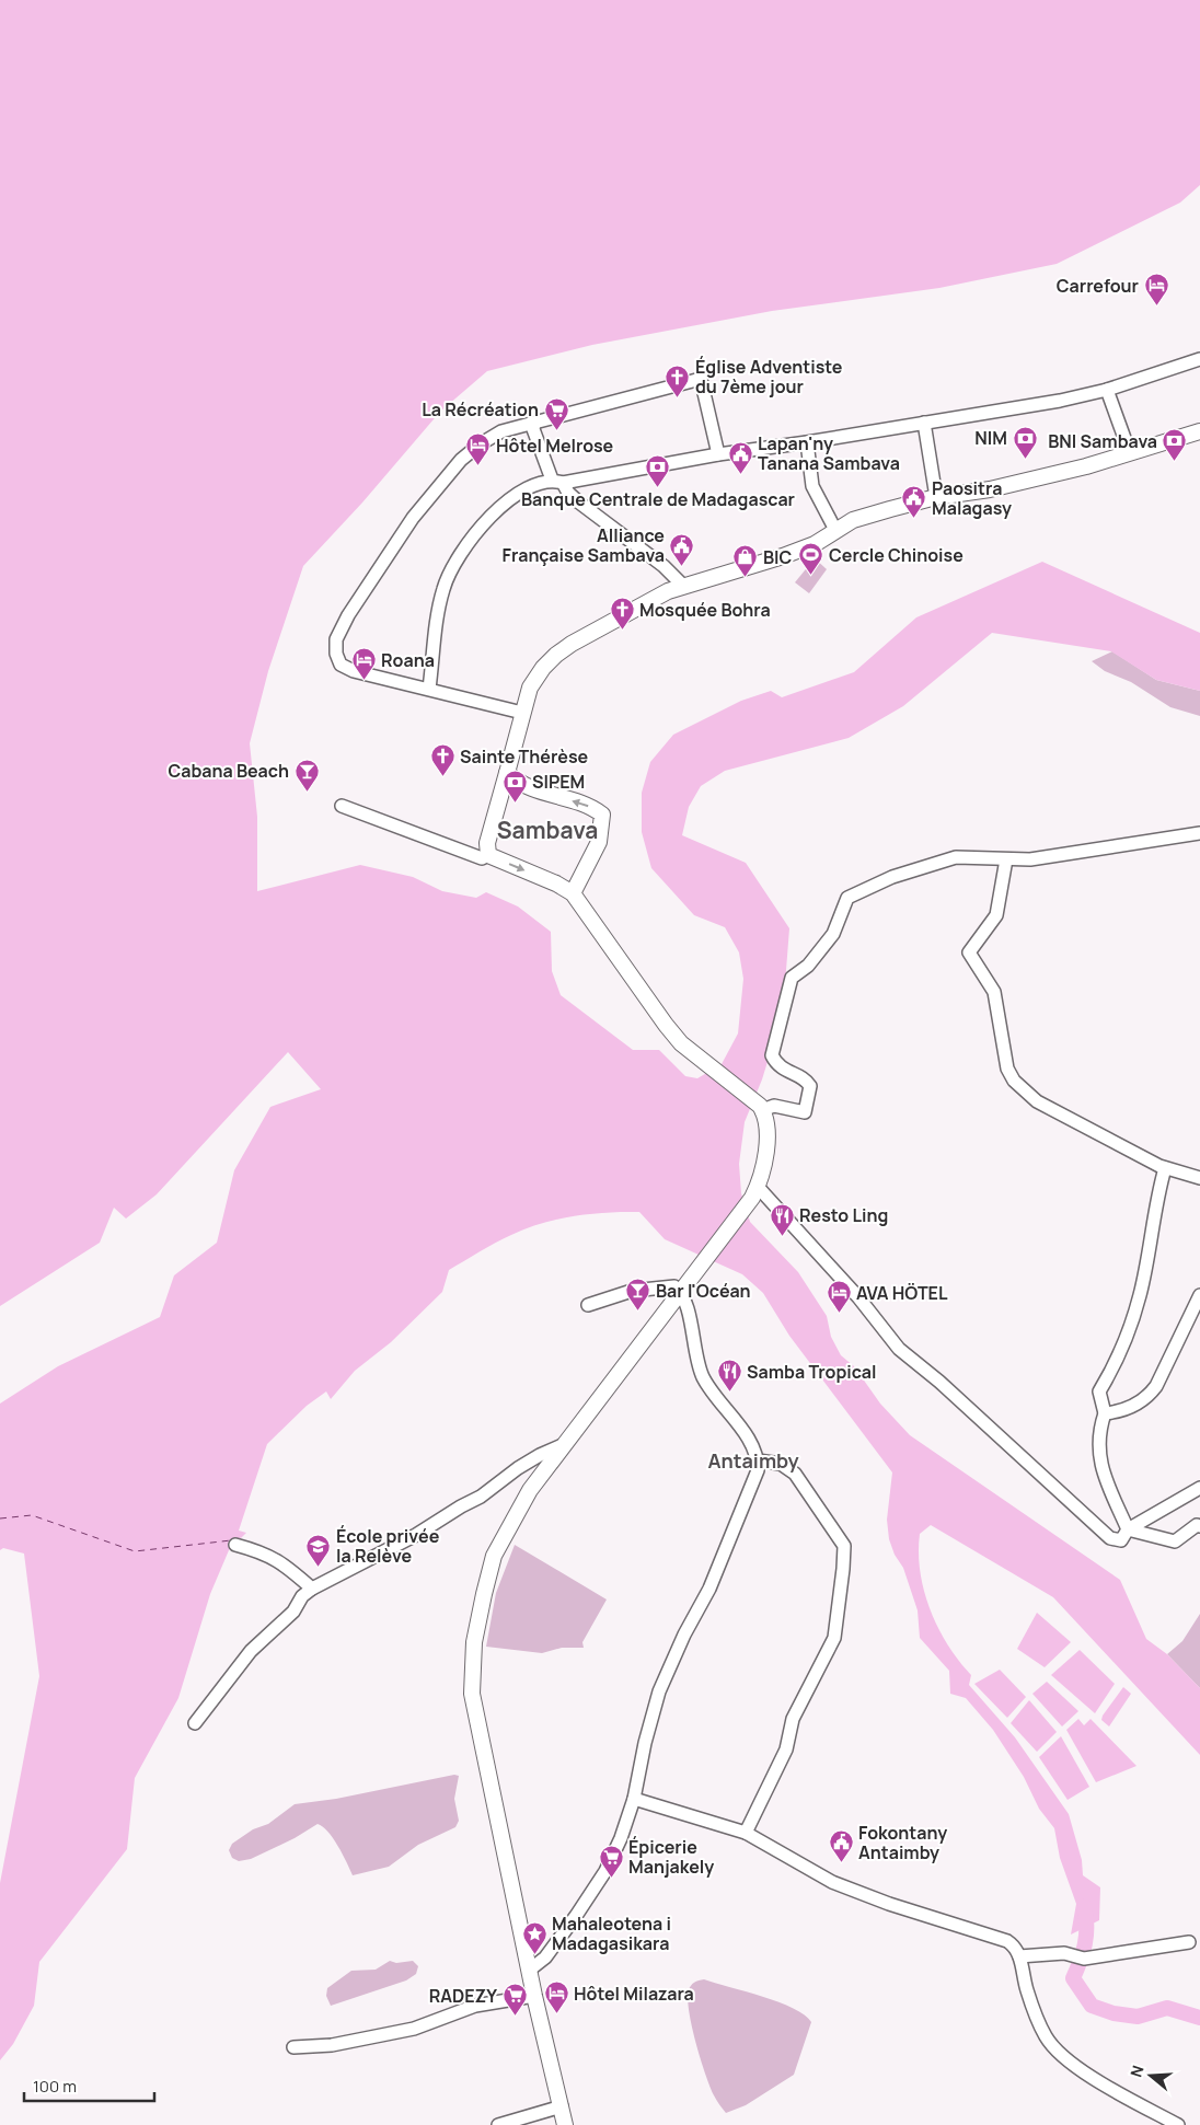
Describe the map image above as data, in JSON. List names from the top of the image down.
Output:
{
  "districts": ["Sambava", "Antaimby"],
  "places": {
    "hotel": [
      "Carrefour",
      "Hôtel Melrose",
      "Roana",
      "AVA HÖTEL",
      "Hôtel Milazara"
    ],
    "church": ["Église Adventiste du 7ème jour", "Mosquée Bohra", "Sainte Thérèse"],
    "supermarket": ["La Récréation", "Épicerie Manjakely", "RADEZY"],
    "bank": [
      "NIM",
      "BNI Sambava",
      "Banque Centrale de Madagascar",
      "SIPEM"
    ],
    "public building": [
      "Lapan'ny Tanana Sambava",
      "Paositra Malagasy",
      "Alliance Française Sambava",
      "Fokontany Antaimby"
    ],
    "sports": ["Cercle Chinoise"],
    "shop": ["BIC"],
    "bar": ["Cabana Beach", "Bar l'Océan"],
    "restaurant": ["Resto Ling", "Samba Tropical"],
    "school or university": ["École privée la Relève"],
    "place": ["Mahaleotena i Madagasikara"]
  },
  "scale_bar": "100 m",
  "north": "left"
}
